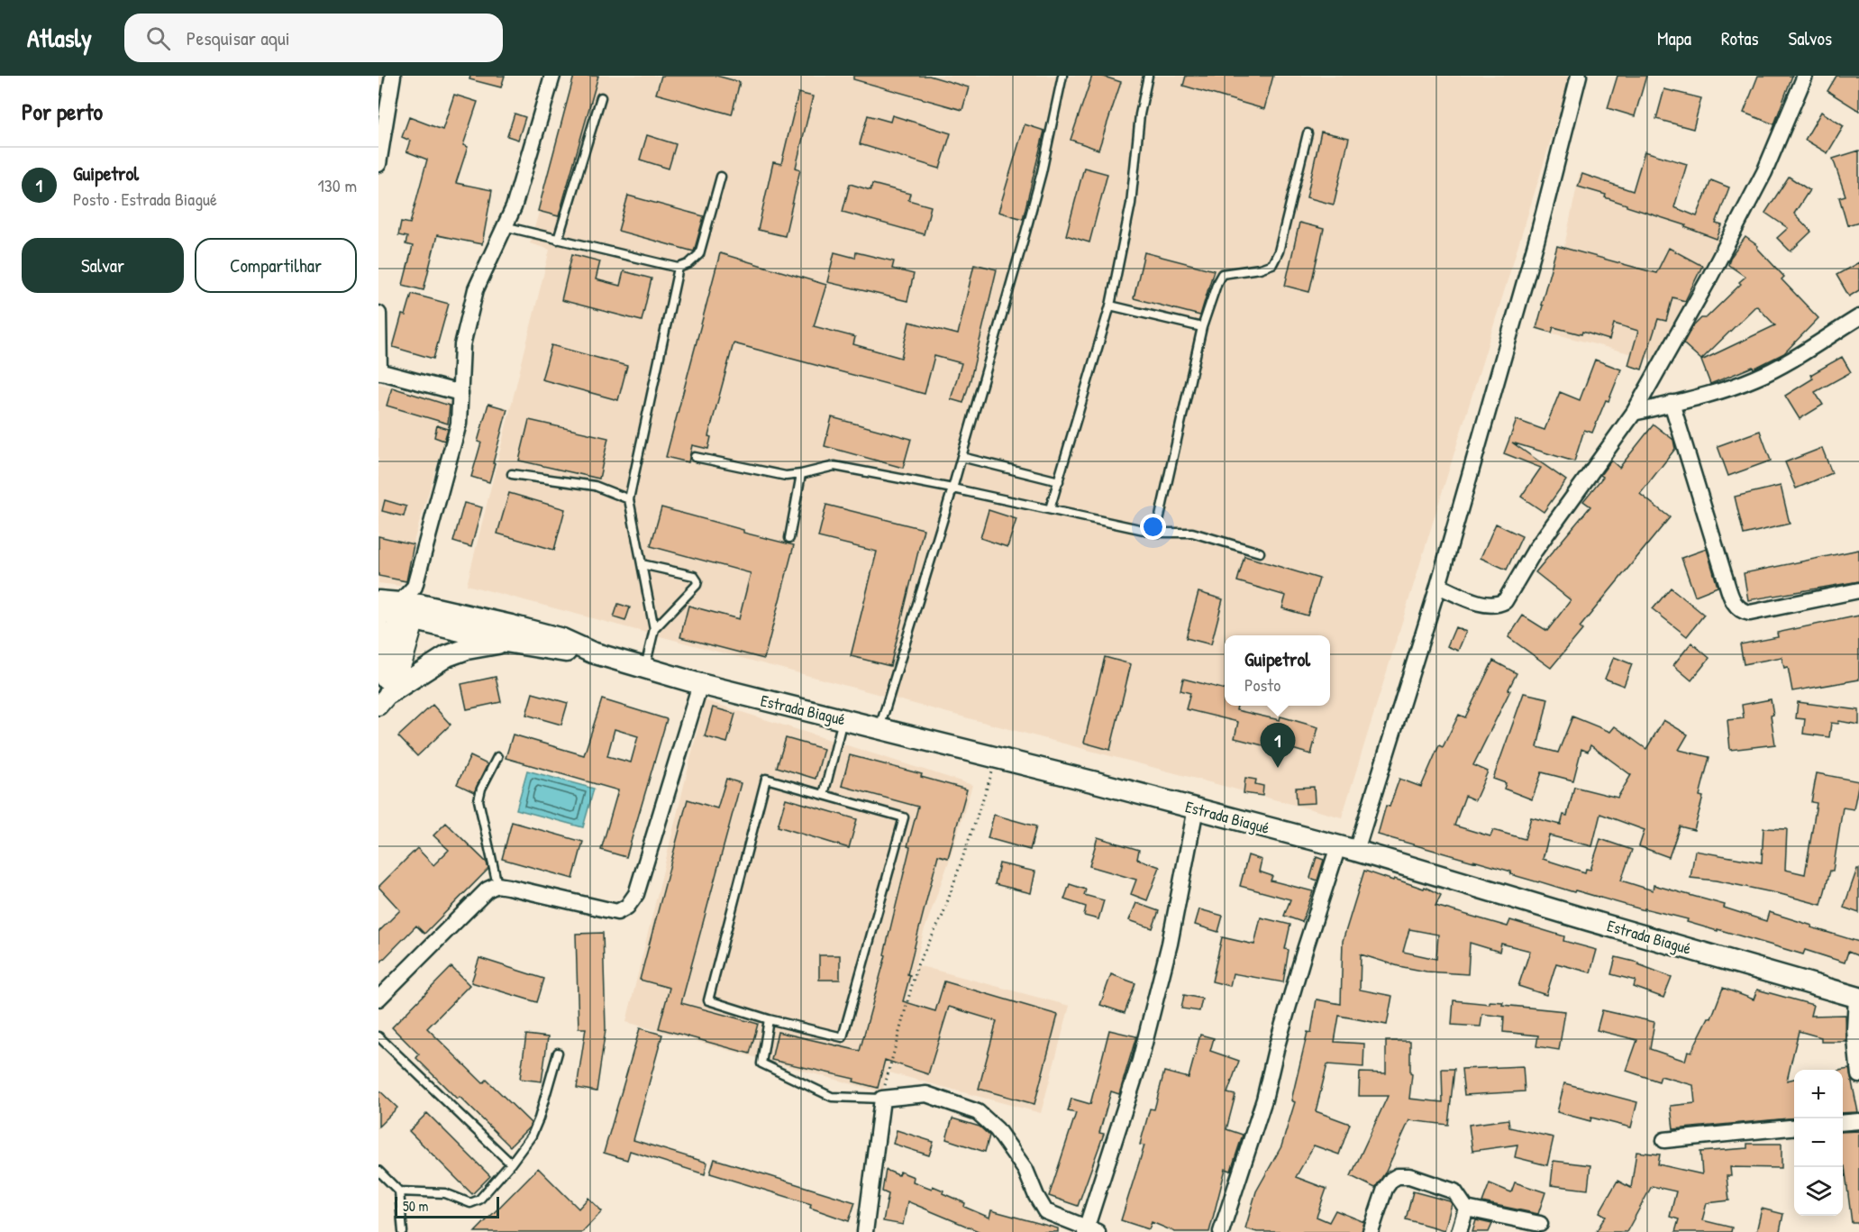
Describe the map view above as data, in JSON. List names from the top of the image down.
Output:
{
  "streets": {
    "main road": ["Estrada Biagué"]
  },
  "scale_bar": "50 m",
  "page": {
    "header": "Atlasly",
    "search": "Pesquisar aqui",
    "nav": ["Mapa", "Rotas", "Salvos"],
    "heading": "Por perto",
    "list": [
      {
        "mark": "1",
        "name": "Guipetrol",
        "note": "Posto · Estrada Biagué",
        "value": "130 m"
      }
    ],
    "buttons": ["Salvar", "Compartilhar"],
    "popup": ["Guipetrol", "Posto"],
    "pins": "1",
    "map_buttons": ["+", "−"],
    "scale": "50 m"
  }
}
